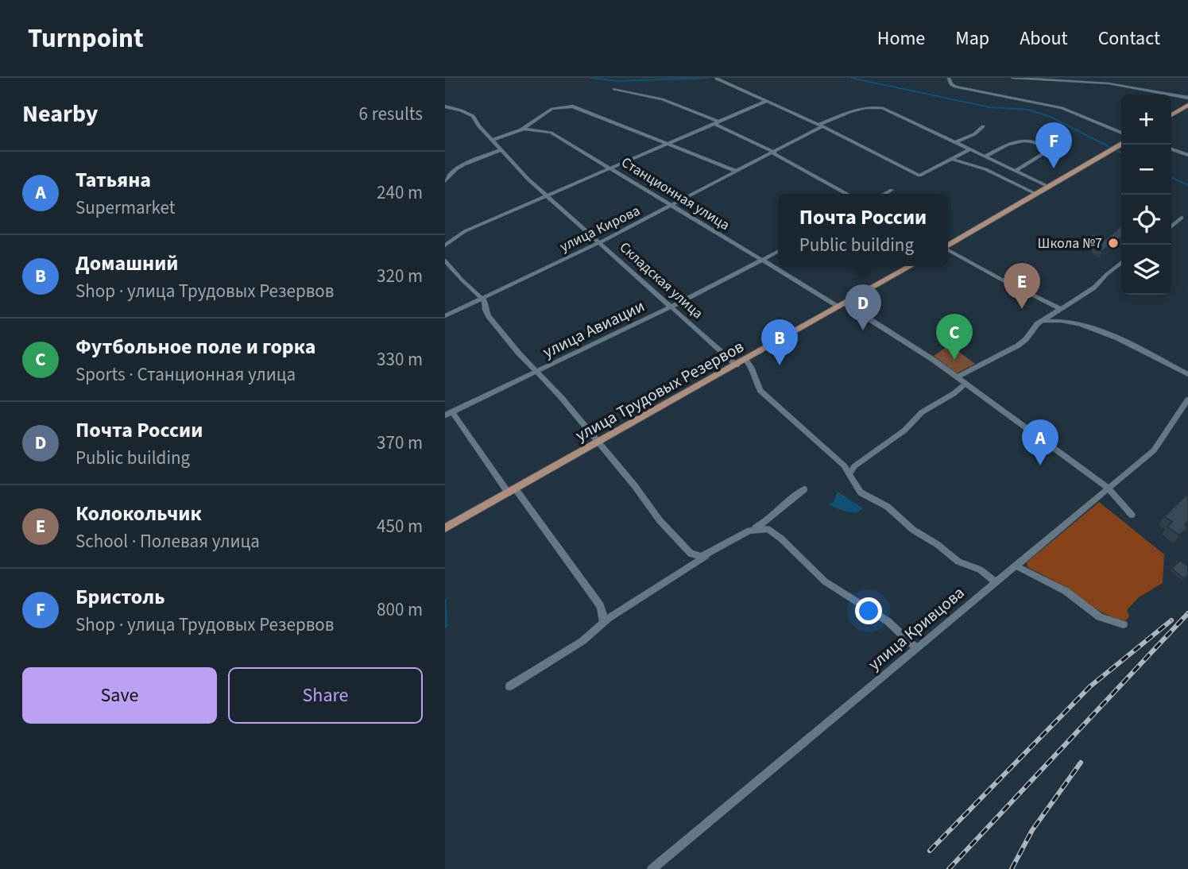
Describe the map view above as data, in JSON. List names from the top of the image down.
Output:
{
  "streets": {
    "main road": ["улица Трудовых Резервов"],
    "street": [
      "Станционная улица",
      "улица Кирова",
      "Складская улица",
      "улица Авиации",
      "улица Кривцова"
    ]
  },
  "crossings": [
    ["Станционная улица", "улица Кирова"],
    ["Станционная улица", "Складская улица"],
    ["Станционная улица", "улица Авиации"],
    ["Станционная улица", "улица Трудовых Резервов"],
    ["Станционная улица", "улица Кривцова"],
    ["улица Кирова", "Складская улица"],
    ["Складская улица", "улица Авиации"],
    ["Складская улица", "улица Трудовых Резервов"]
  ],
  "places": ["Школа №7"],
  "page": {
    "header": "Turnpoint",
    "nav": [
      "Home",
      "Map",
      "About",
      "Contact"
    ],
    "heading": ["Nearby", "6 results"],
    "map_buttons": ["+", "−"],
    "pins": [
      "F",
      "E",
      "D",
      "C",
      "B",
      "A"
    ],
    "list": [
      {
        "mark": "A",
        "name": "Татьяна",
        "note": "Supermarket",
        "value": "240 m"
      },
      {
        "mark": "B",
        "name": "Домашний",
        "note": "Shop · улица Трудовых Резервов",
        "value": "320 m"
      },
      {
        "mark": "C",
        "name": "Футбольное поле и горка",
        "note": "Sports · Станционная улица",
        "value": "330 m"
      },
      {
        "mark": "D",
        "name": "Почта России",
        "note": "Public building",
        "value": "370 m"
      },
      {
        "mark": "E",
        "name": "Колокольчик",
        "note": "School · Полевая улица",
        "value": "450 m"
      },
      {
        "mark": "F",
        "name": "Бристоль",
        "note": "Shop · улица Трудовых Резервов",
        "value": "800 m"
      }
    ],
    "popup": ["Почта России", "Public building"],
    "buttons": ["Save", "Share"]
  }
}
